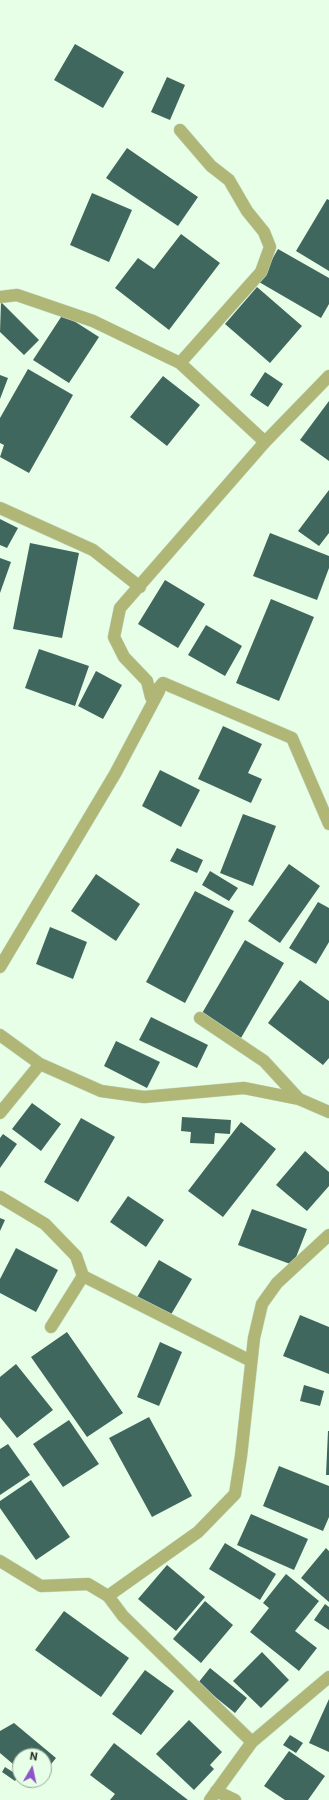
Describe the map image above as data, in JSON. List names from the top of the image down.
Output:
{
  "north": "top"
}
